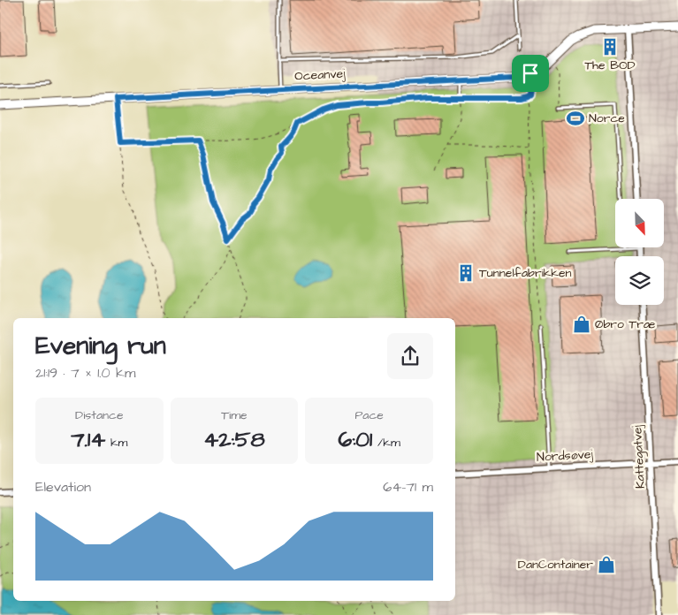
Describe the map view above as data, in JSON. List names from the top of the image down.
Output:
{
  "streets": {
    "street": ["Oceanvej", "Nordsøvej", "Kattegatvej"]
  },
  "crossings": [
    ["Nordsøvej", "Kattegatvej"]
  ],
  "places": {
    "building": ["The BOD", "Tunnelfabrikken"],
    "sports": ["Norce"],
    "shop": ["Øbro Træ", "DanContainer"]
  },
  "north": "bottom right",
  "page": {
    "heading": ["Evening run", "21:19 · 7 × 1.0 km"],
    "stats": [
      ["Distance", "7.14 km"],
      ["Time", "42:58"],
      ["Pace", "6:01 /km"]
    ],
    "chart": ["Elevation", "64–71 m"]
  }
}
